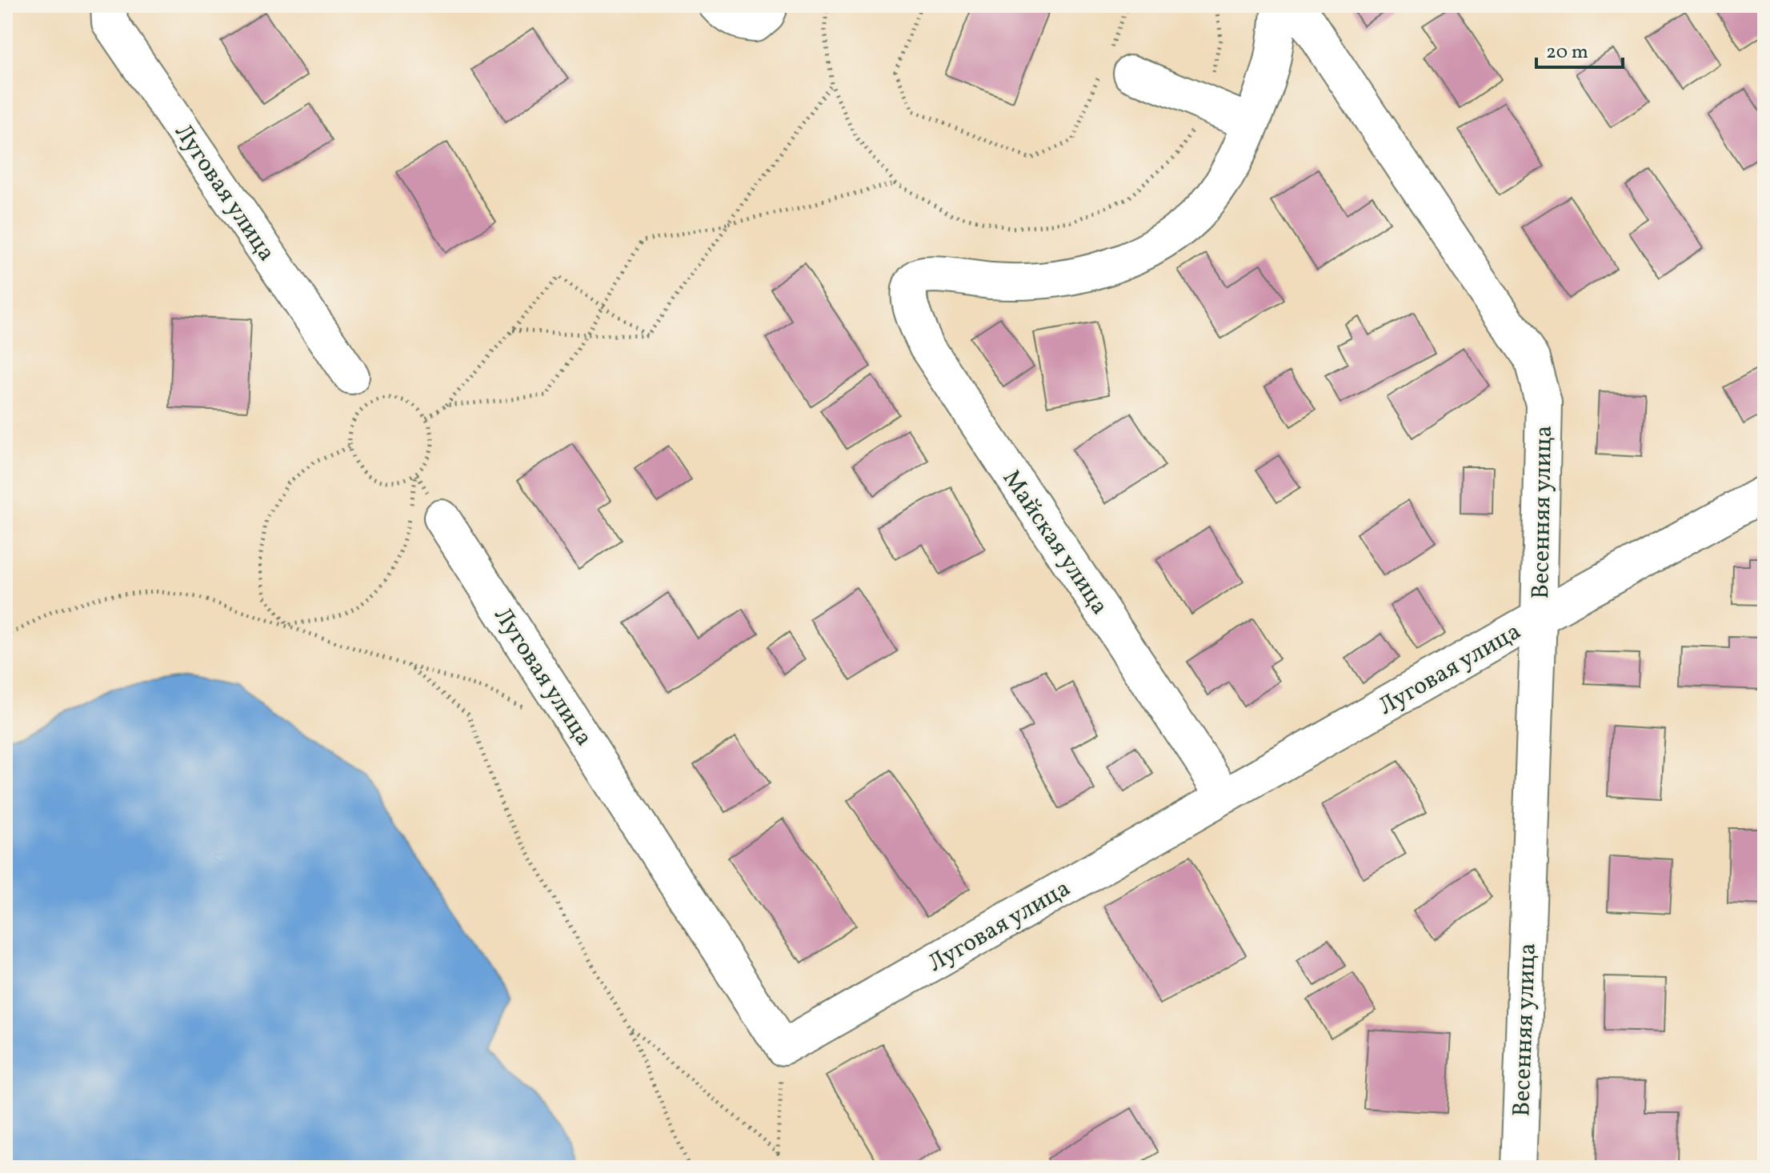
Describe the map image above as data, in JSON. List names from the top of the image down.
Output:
{
  "streets": {
    "street": ["Луговая улица", "Весенняя улица", "Майская улица"]
  },
  "crossings": [
    ["Луговая улица", "Весенняя улица"],
    ["Луговая улица", "Майская улица"]
  ],
  "scale_bar": "20 m"
}
